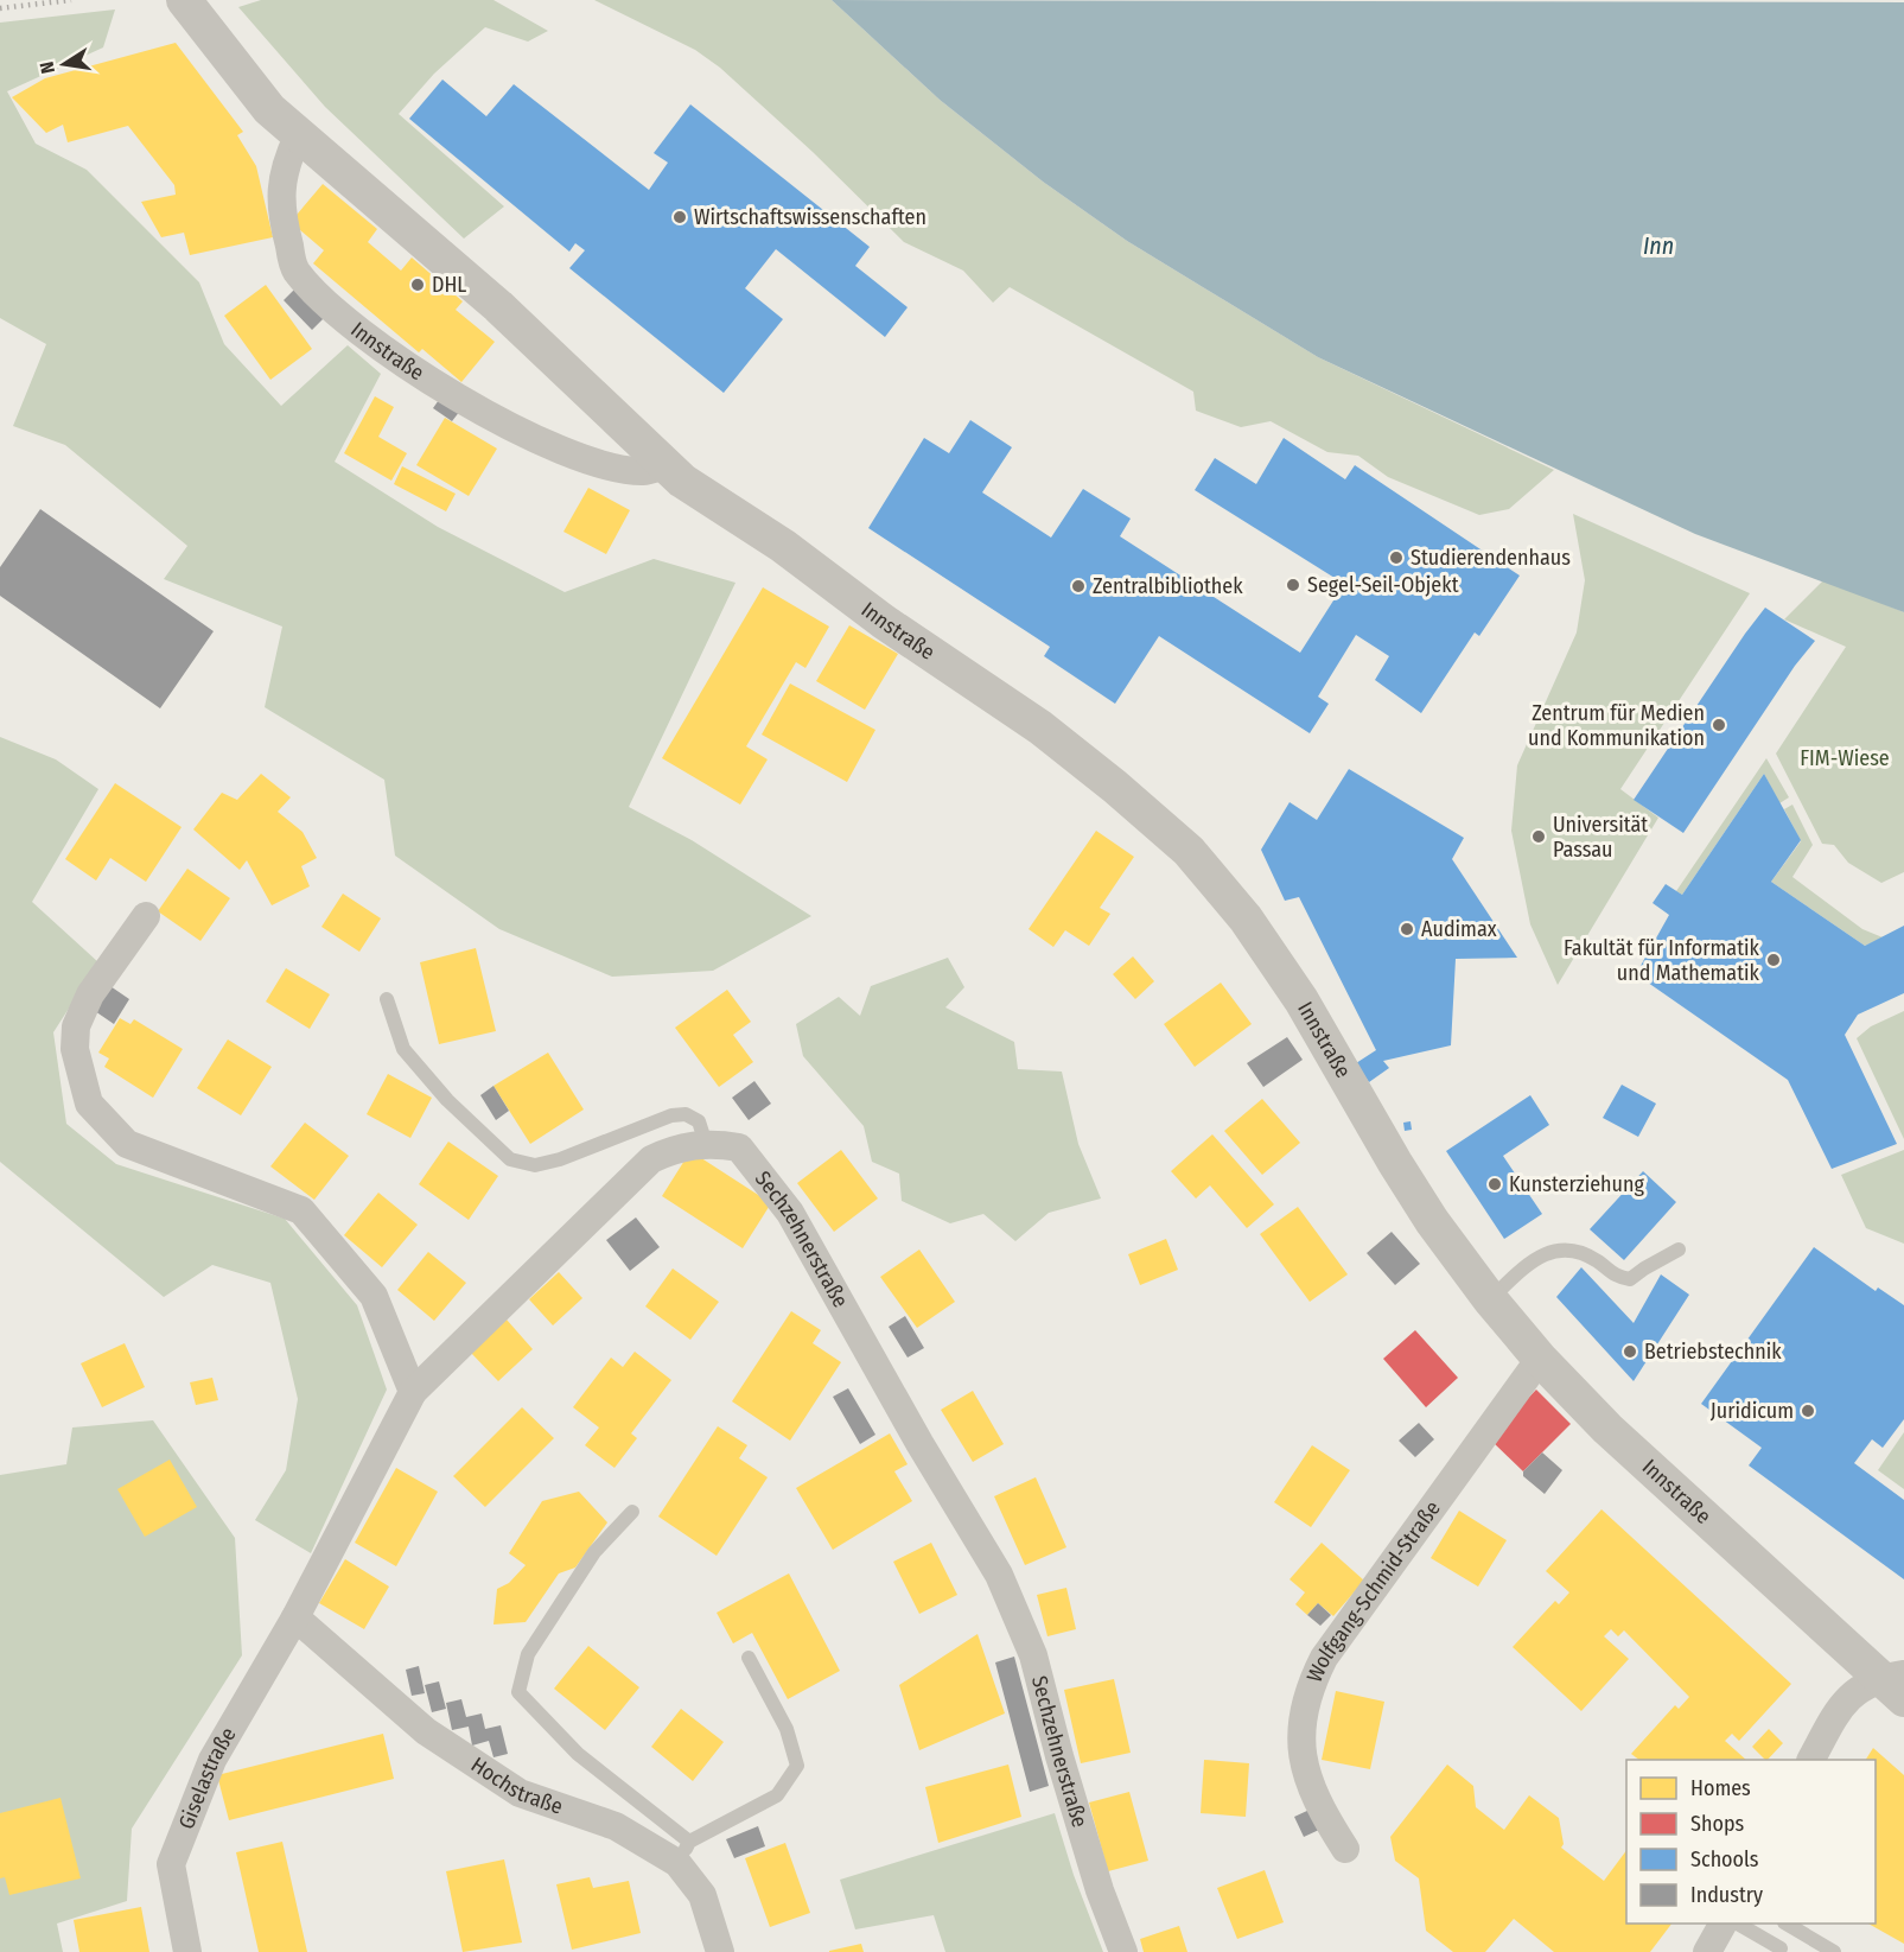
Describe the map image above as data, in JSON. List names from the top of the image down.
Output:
{
  "streets": {
    "street": [
      "Innstraße",
      "Sechzehnerstraße",
      "Wolfgang-Schmid-Straße",
      "Giselastraße",
      "Hochstraße"
    ]
  },
  "crossings": [
    ["Innstraße", "Wolfgang-Schmid-Straße"],
    ["Sechzehnerstraße", "Giselastraße"],
    ["Sechzehnerstraße", "Hochstraße"],
    ["Giselastraße", "Hochstraße"]
  ],
  "water": ["Inn"],
  "parks": ["FIM-Wiese"],
  "places": [
    "Wirtschaftswissenschaften",
    "DHL",
    "Studierendenhaus",
    "Segel-Seil-Objekt",
    "Zentralbibliothek",
    "Zentrum für Medien und Kommunikation",
    "Universität Passau",
    "Audimax",
    "Fakultät für Informatik und Mathematik",
    "Kunsterziehung",
    "Betriebstechnik",
    "Juridicum"
  ],
  "legend": [
    "Homes",
    "Shops",
    "Schools",
    "Industry"
  ],
  "north": "left"
}
